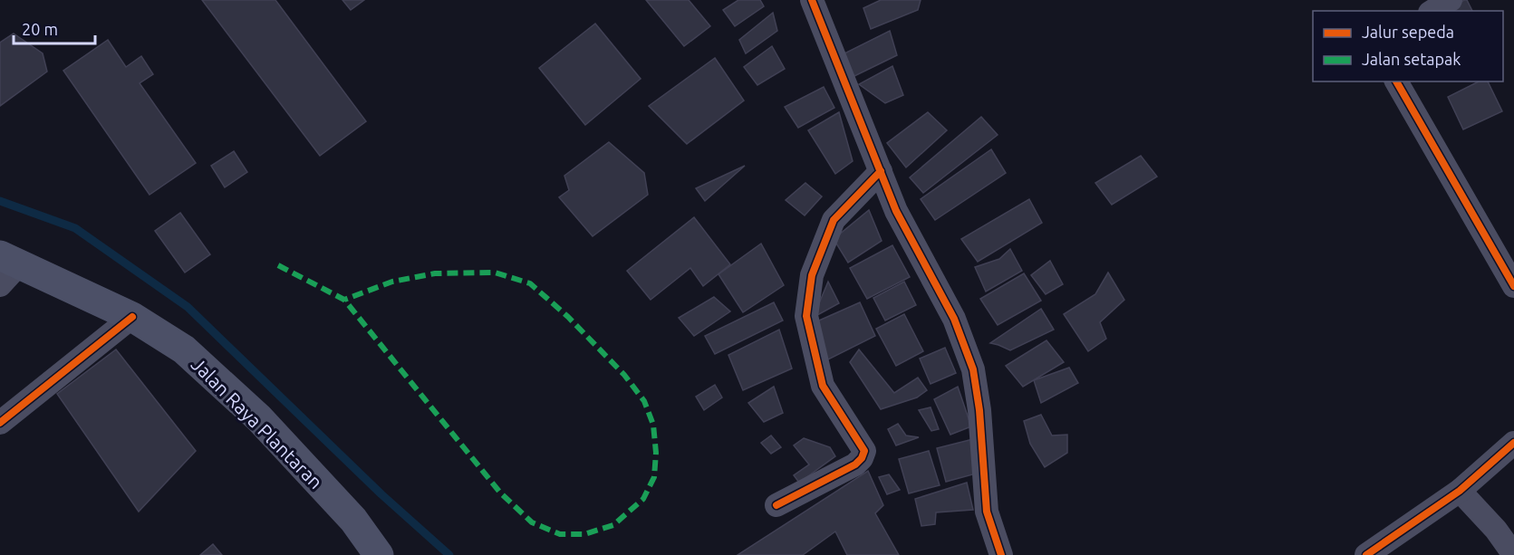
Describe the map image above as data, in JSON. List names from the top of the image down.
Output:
{
  "streets": {
    "main road": ["Jalan Raya Plantaran"]
  },
  "legend": ["Jalur sepeda", "Jalan setapak"],
  "scale_bar": "20 m"
}
